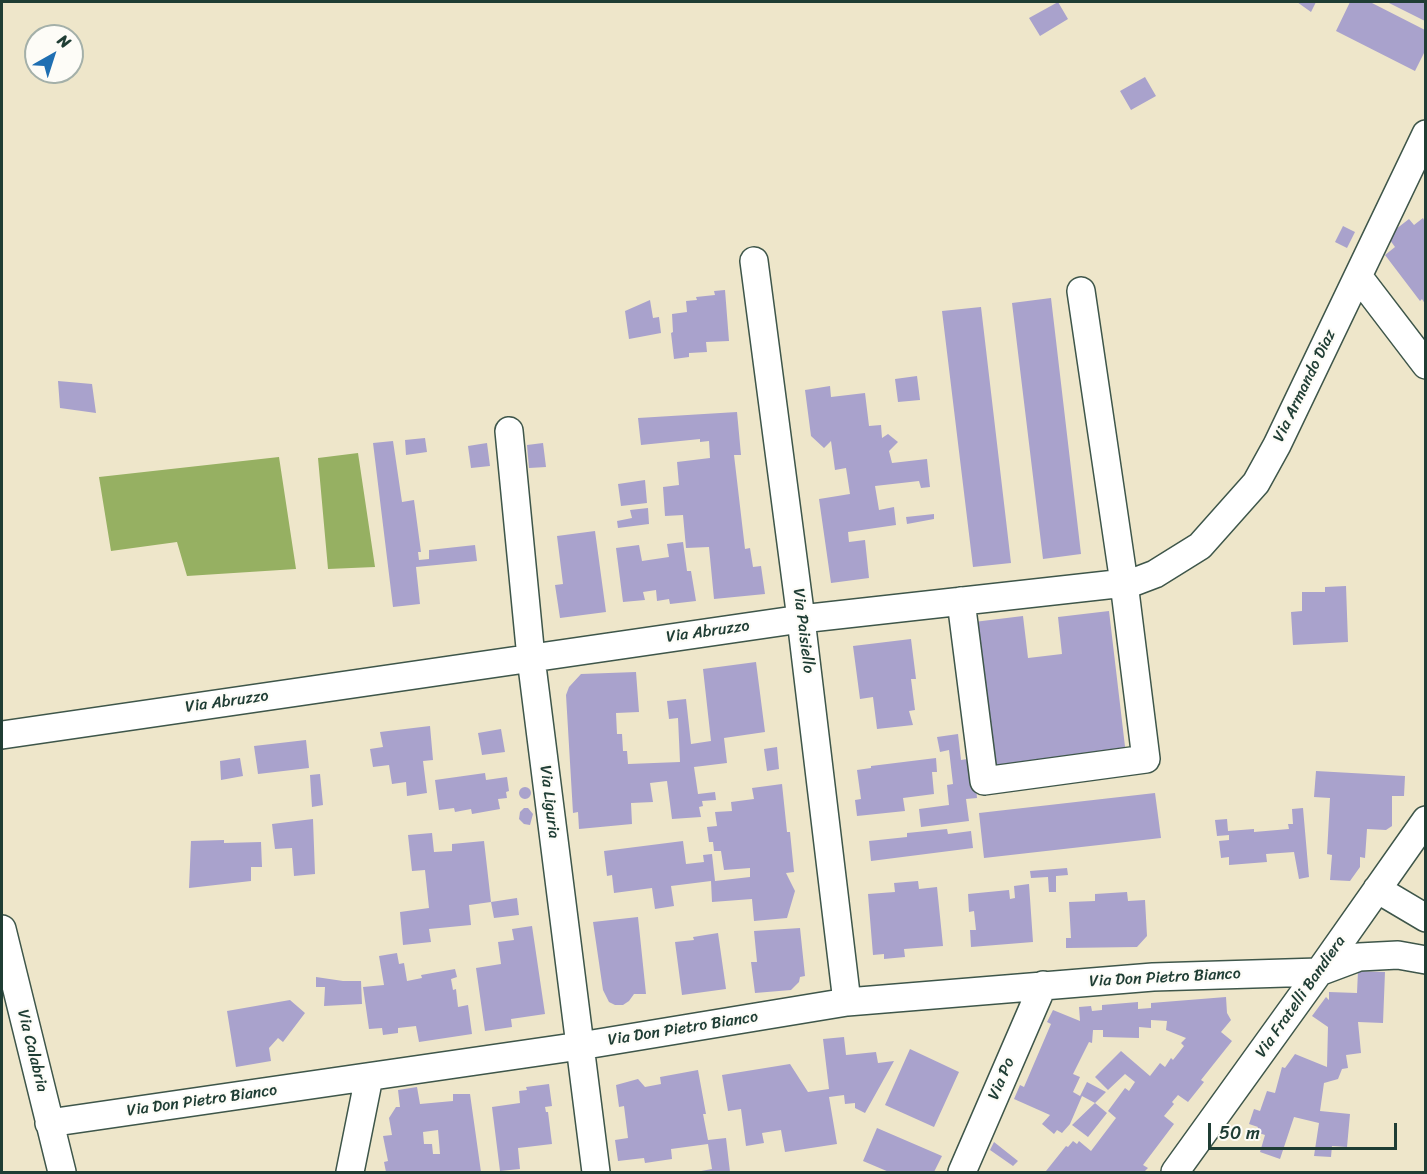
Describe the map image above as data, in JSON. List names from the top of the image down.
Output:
{
  "streets": {
    "street": [
      "Via Armando Diaz",
      "Via Paisiello",
      "Via Abruzzo",
      "Via Liguria",
      "Via Don Pietro Bianco",
      "Via Fratelli Bandiera",
      "Via Calabria",
      "Via Po"
    ]
  },
  "crossings": [
    ["Via Armando Diaz", "Via Abruzzo"],
    ["Via Paisiello", "Via Abruzzo"],
    ["Via Paisiello", "Via Don Pietro Bianco"],
    ["Via Abruzzo", "Via Liguria"],
    ["Via Liguria", "Via Don Pietro Bianco"],
    ["Via Don Pietro Bianco", "Via Fratelli Bandiera"],
    ["Via Don Pietro Bianco", "Via Calabria"],
    ["Via Don Pietro Bianco", "Via Po"]
  ],
  "scale_bar": "50 m",
  "north": "top right"
}
